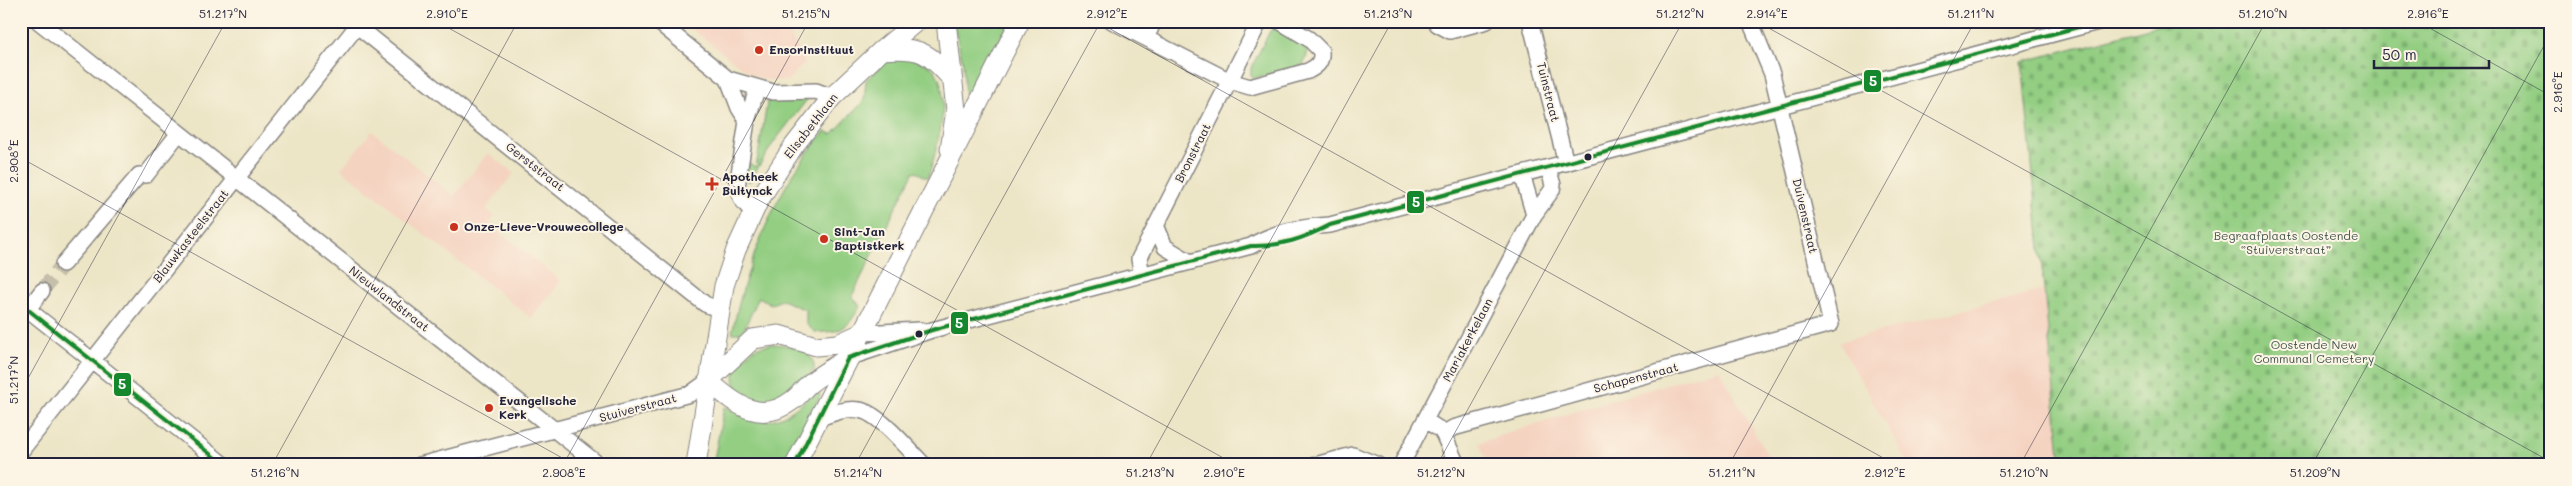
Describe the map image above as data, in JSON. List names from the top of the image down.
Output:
{
  "streets": {
    "main road": ["Elisabethlaan"],
    "street": [
      "Tuinstraat",
      "Bronstraat",
      "Gerststraat",
      "Duivenstraat",
      "Blauwkasteelstraat",
      "Nieuwlandstraat",
      "Mariakerkelaan",
      "Schapenstraat",
      "Stuiverstraat"
    ]
  },
  "crossings": [
    ["Elisabethlaan", "Gerststraat"],
    ["Elisabethlaan", "Stuiverstraat"],
    ["Gerststraat", "Blauwkasteelstraat"],
    ["Duivenstraat", "Schapenstraat"],
    ["Blauwkasteelstraat", "Nieuwlandstraat"],
    ["Nieuwlandstraat", "Stuiverstraat"]
  ],
  "parks": ["Begraafplaats Oostende “Stuiverstraat”", "Oostende New Communal Cemetery"],
  "places": {
    "other": [
      "Ensorinstituut",
      "Onze-Lieve-Vrouwecollege",
      "Sint-Jan Baptistkerk",
      "Evangelische Kerk"
    ],
    "health": ["Apotheek Bultynck"]
  },
  "lines": ["transit line 5"],
  "scale_bar": "50 m",
  "coordinates": [
    "51.217°N",
    "2.910°E",
    "51.215°N",
    "2.912°E",
    "51.213°N",
    "51.212°N",
    "2.914°E",
    "51.211°N",
    "51.210°N",
    "2.916°E",
    "2.908°E",
    "51.216°N",
    "51.214°N",
    "51.209°N"
  ]
}
